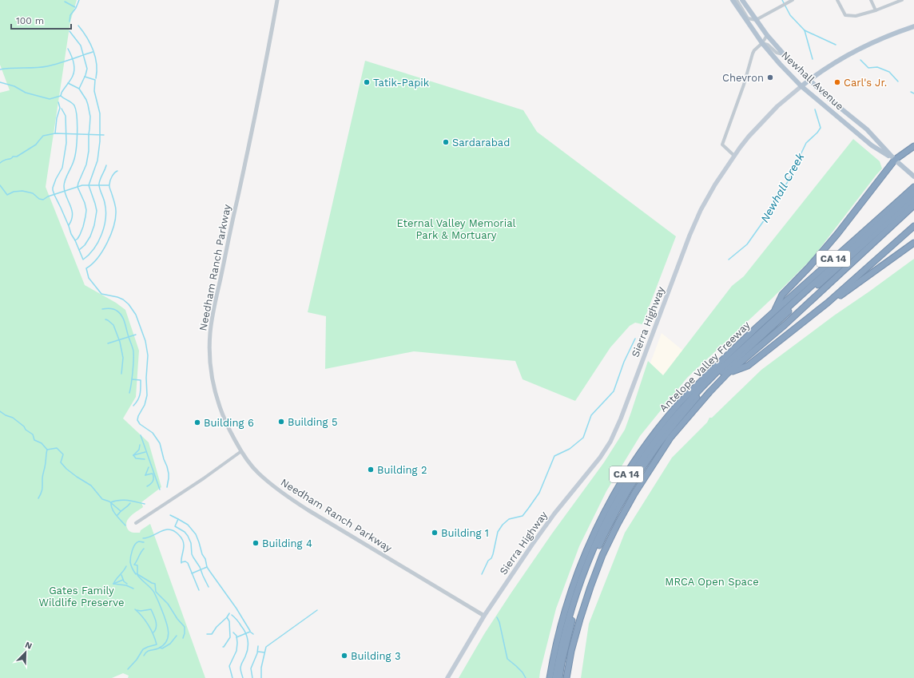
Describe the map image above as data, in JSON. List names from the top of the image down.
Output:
{
  "streets": {
    "highway": ["CA 14", "Antelope Valley Freeway"],
    "main road": ["Newhall Avenue", "Sierra Highway"],
    "street": ["Needham Ranch Parkway"]
  },
  "crossings": [
    ["Newhall Avenue", "Sierra Highway"],
    ["Needham Ranch Parkway", "Sierra Highway"]
  ],
  "water": ["Newhall Creek"],
  "parks": ["Eternal Valley Memorial Park & Mortuary", "MRCA Open Space", "Gates Family Wildlife Preserve"],
  "places": [
    "Chevron",
    "Tatik-Papik",
    "Carl's Jr.",
    "Sardarabad",
    "Building 5",
    "Building 6",
    "Building 2",
    "Building 1",
    "Building 4",
    "Building 3"
  ],
  "scale_bar": "100 m",
  "north": "top right"
}
